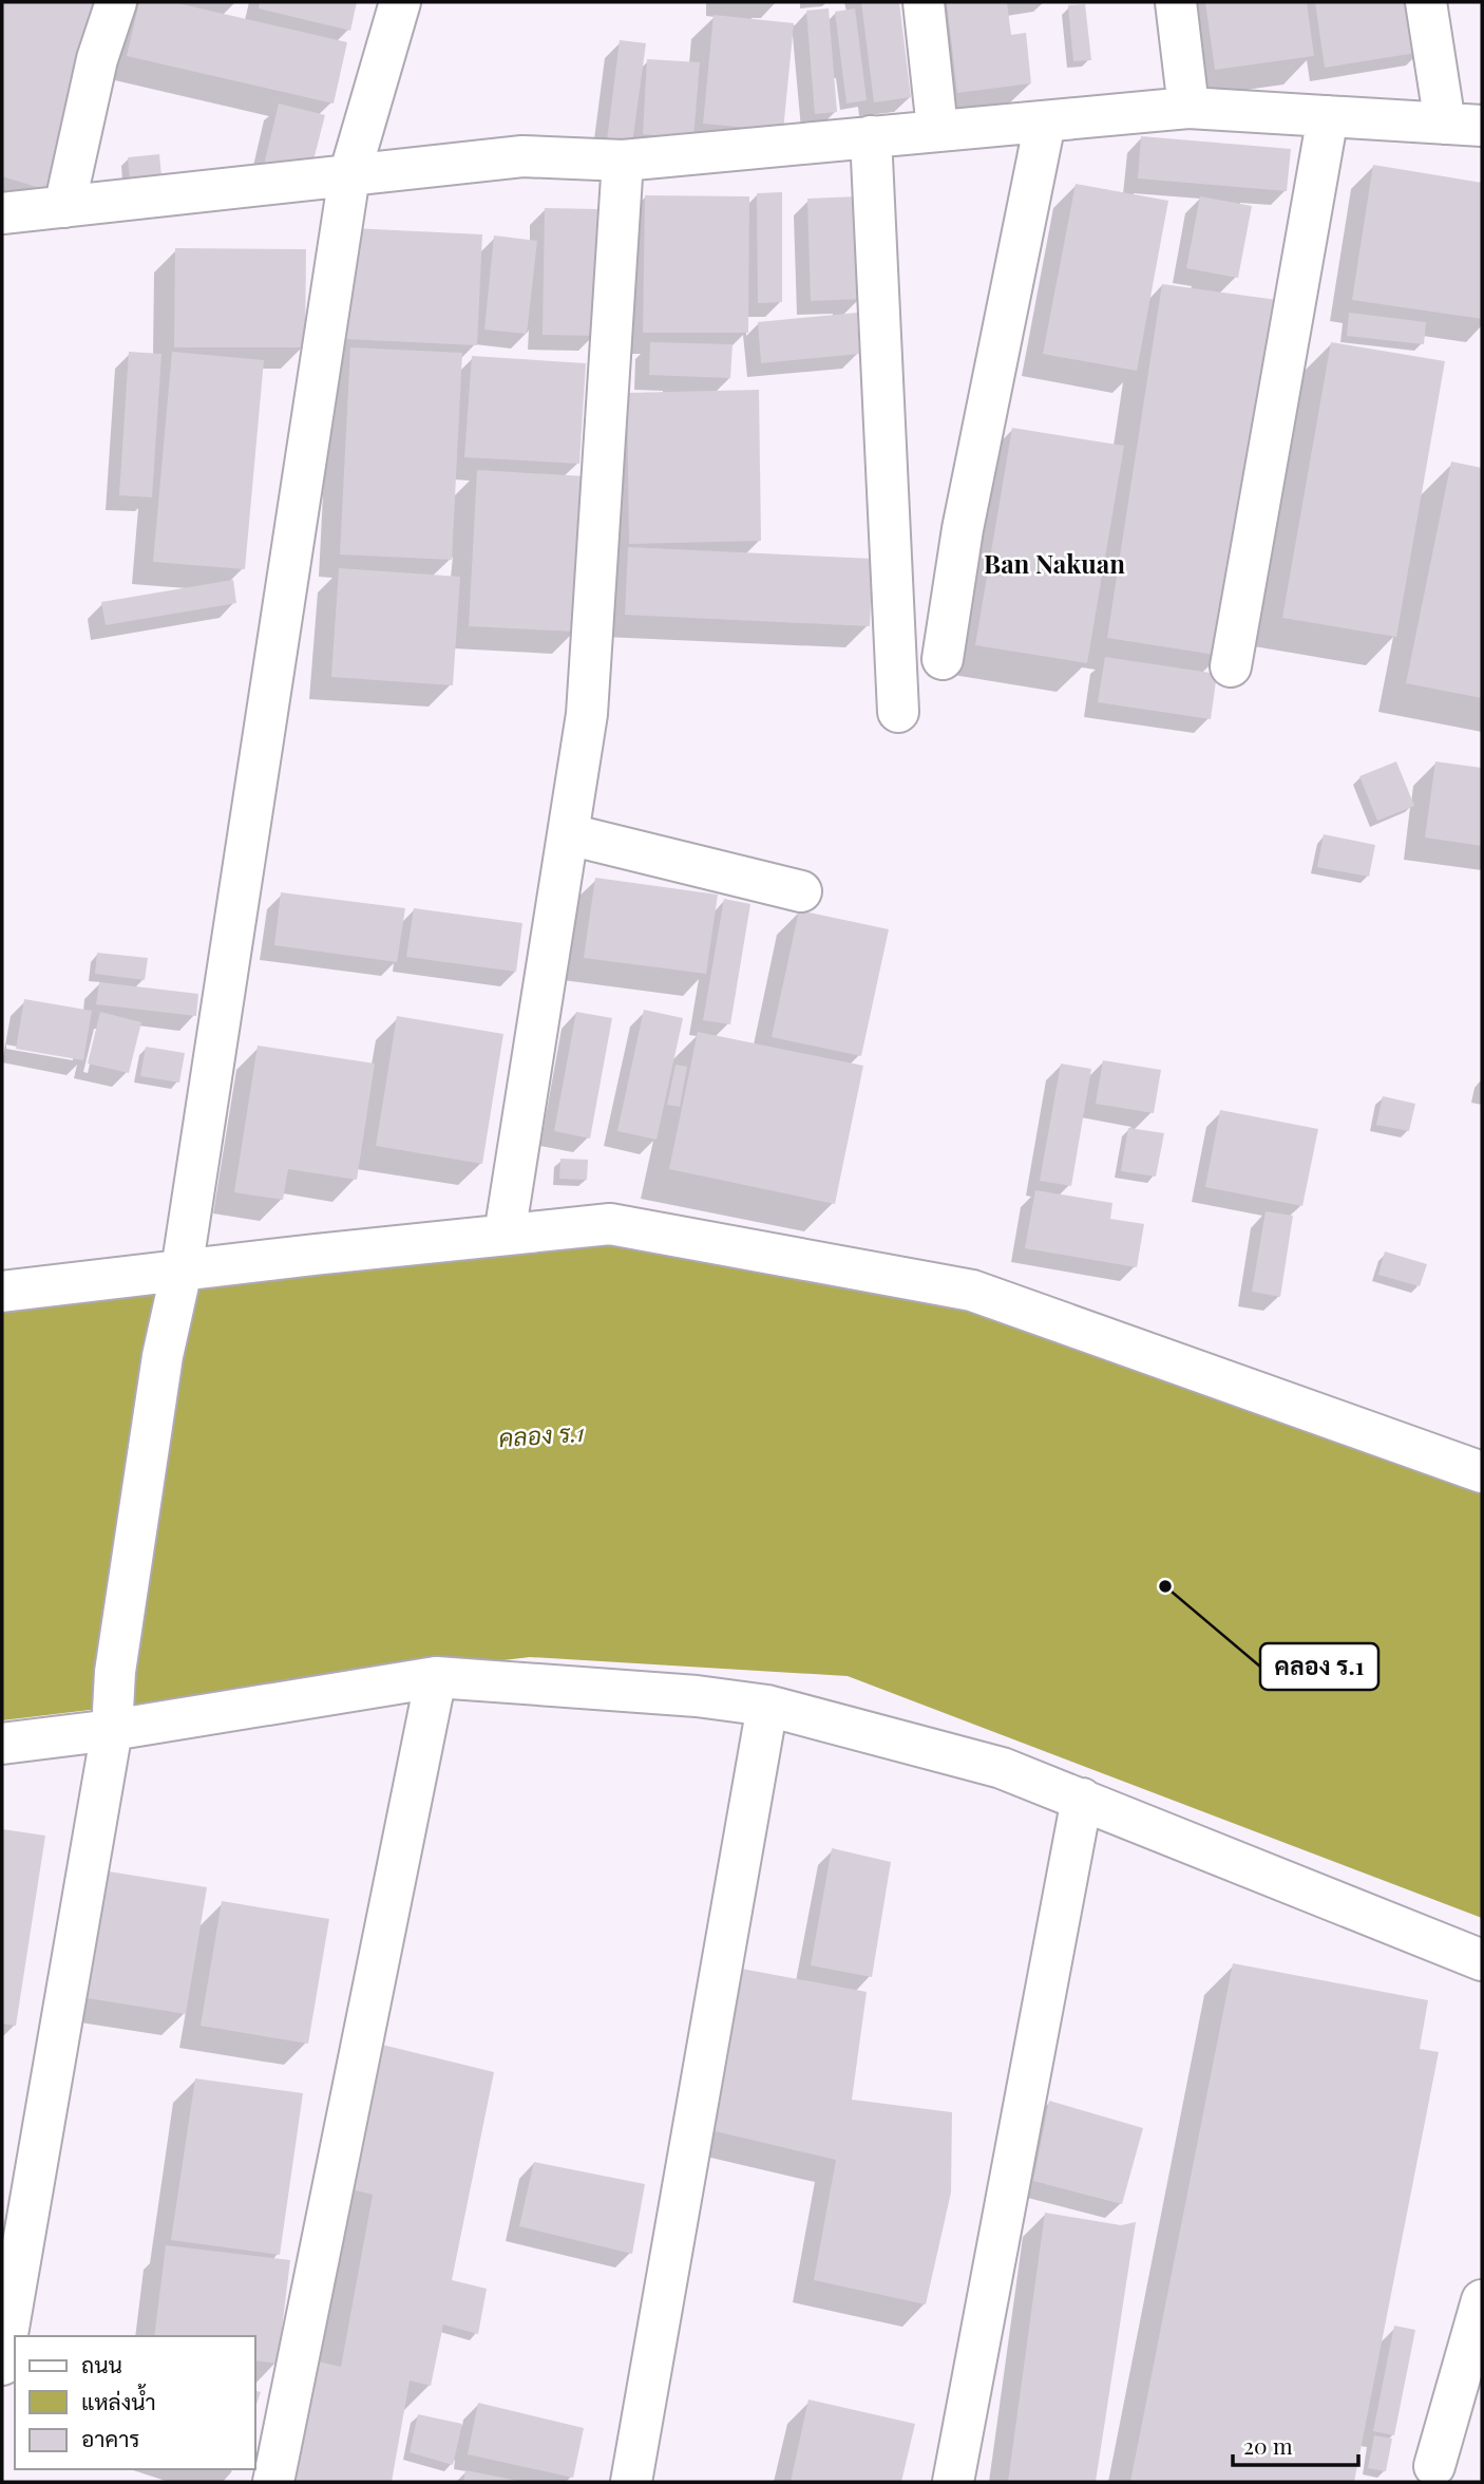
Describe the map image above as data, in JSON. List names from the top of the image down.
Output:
{
  "districts": ["Ban Nakuan"],
  "water": ["คลอง ร.1"],
  "places": ["คลอง ร.1"],
  "legend": ["ถนน", "แหล่งน้ำ", "อาคาร"],
  "scale_bar": "20 m"
}
